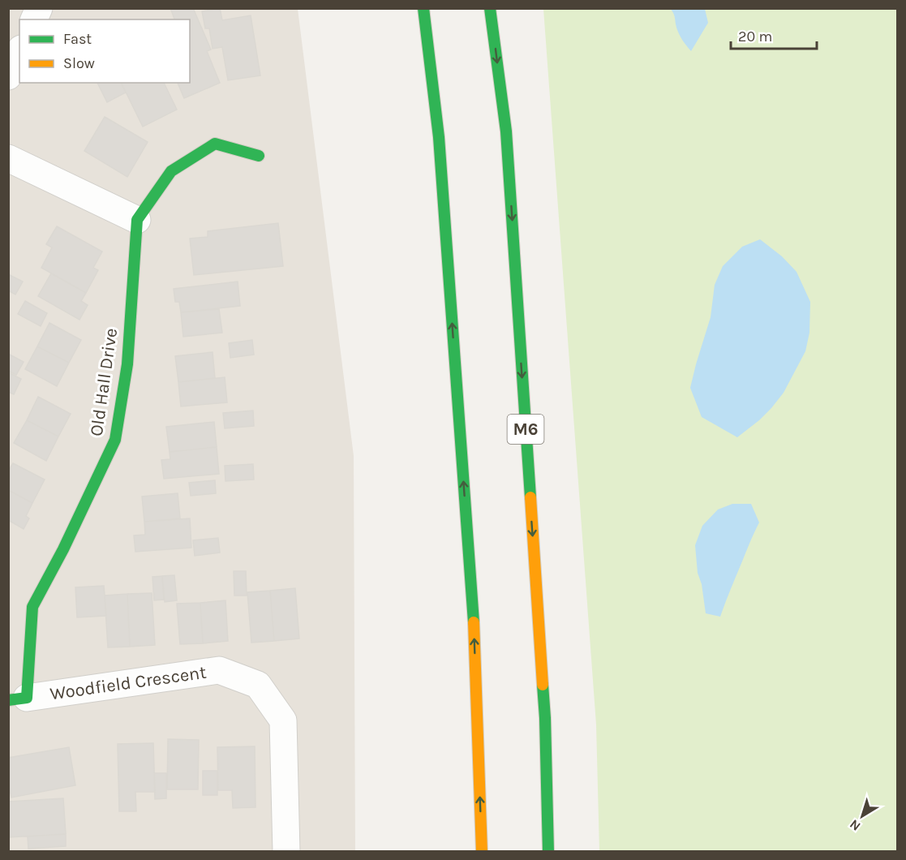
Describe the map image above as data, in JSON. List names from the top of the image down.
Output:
{
  "streets": {
    "main road": ["Old Hall Drive", "M6"],
    "street": ["Woodfield Crescent"]
  },
  "crossings": [
    ["Old Hall Drive", "Woodfield Crescent"]
  ],
  "legend": ["Fast", "Slow"],
  "scale_bar": "20 m",
  "north": "bottom left"
}
